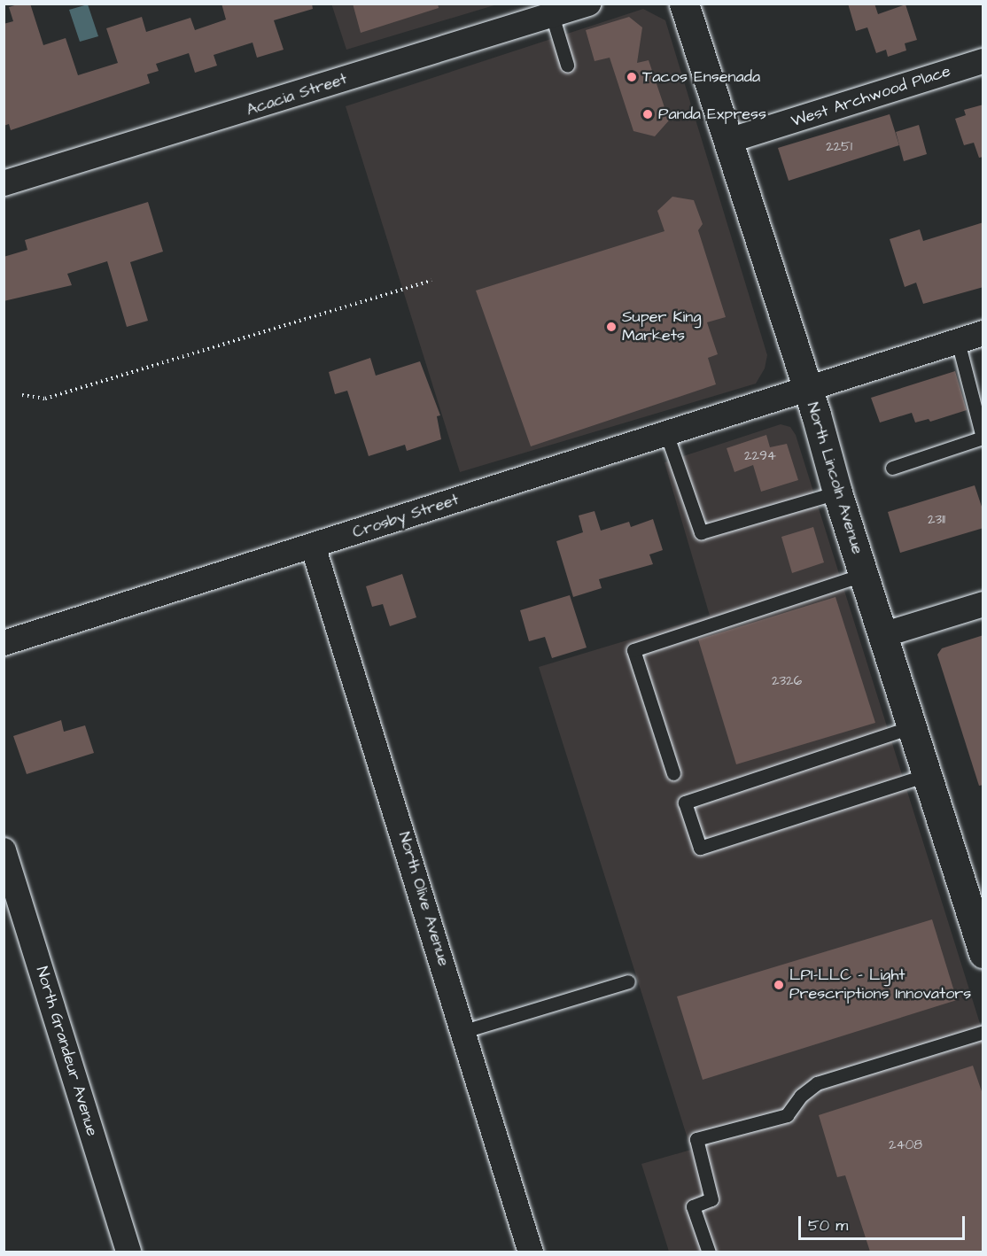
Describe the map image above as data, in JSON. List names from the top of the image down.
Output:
{
  "streets": {
    "main road": ["North Lincoln Avenue"],
    "street": [
      "Acacia Street",
      "West Archwood Place",
      "Crosby Street",
      "North Olive Avenue",
      "North Grandeur Avenue"
    ]
  },
  "crossings": [
    ["West Archwood Place", "North Lincoln Avenue"],
    ["North Lincoln Avenue", "Crosby Street"],
    ["Crosby Street", "North Olive Avenue"]
  ],
  "places": [
    "Tacos Ensenada",
    "Panda Express",
    "Super King Markets",
    "LPI-LLC - Light Prescriptions Innovators"
  ],
  "house_numbers": [
    "2251",
    "2294",
    "2311",
    "2326",
    "2408"
  ],
  "scale_bar": "50 m"
}
